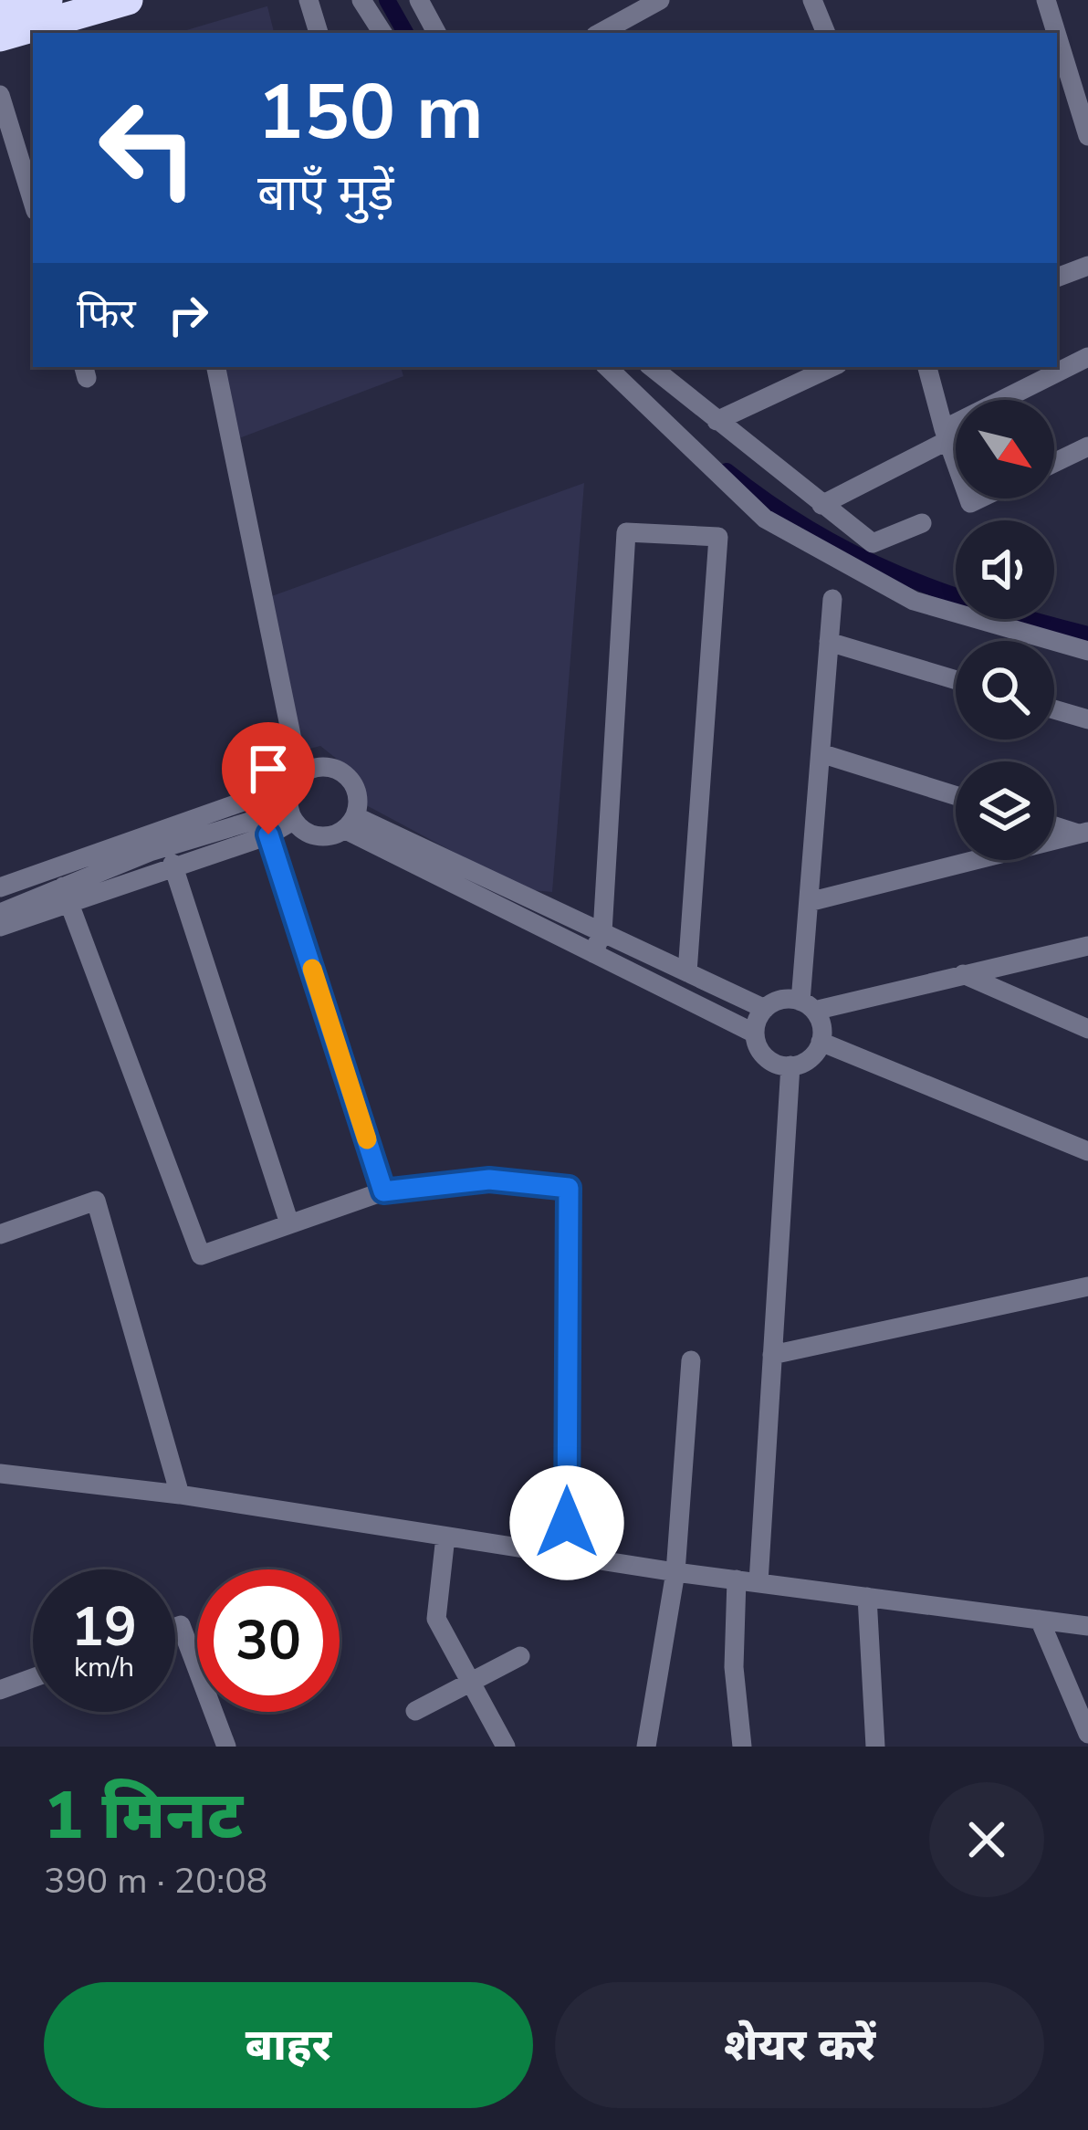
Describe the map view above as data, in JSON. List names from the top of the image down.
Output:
{
  "north": "bottom right",
  "page": {
    "turn": ["150 m", "बाएँ मुड़ें"],
    "then": "फिर",
    "speed": "19 km/h",
    "limit": "30",
    "heading": ["1 मिनट", "390 m · 20:08"],
    "buttons": ["बाहर", "शेयर करें"]
  }
}
